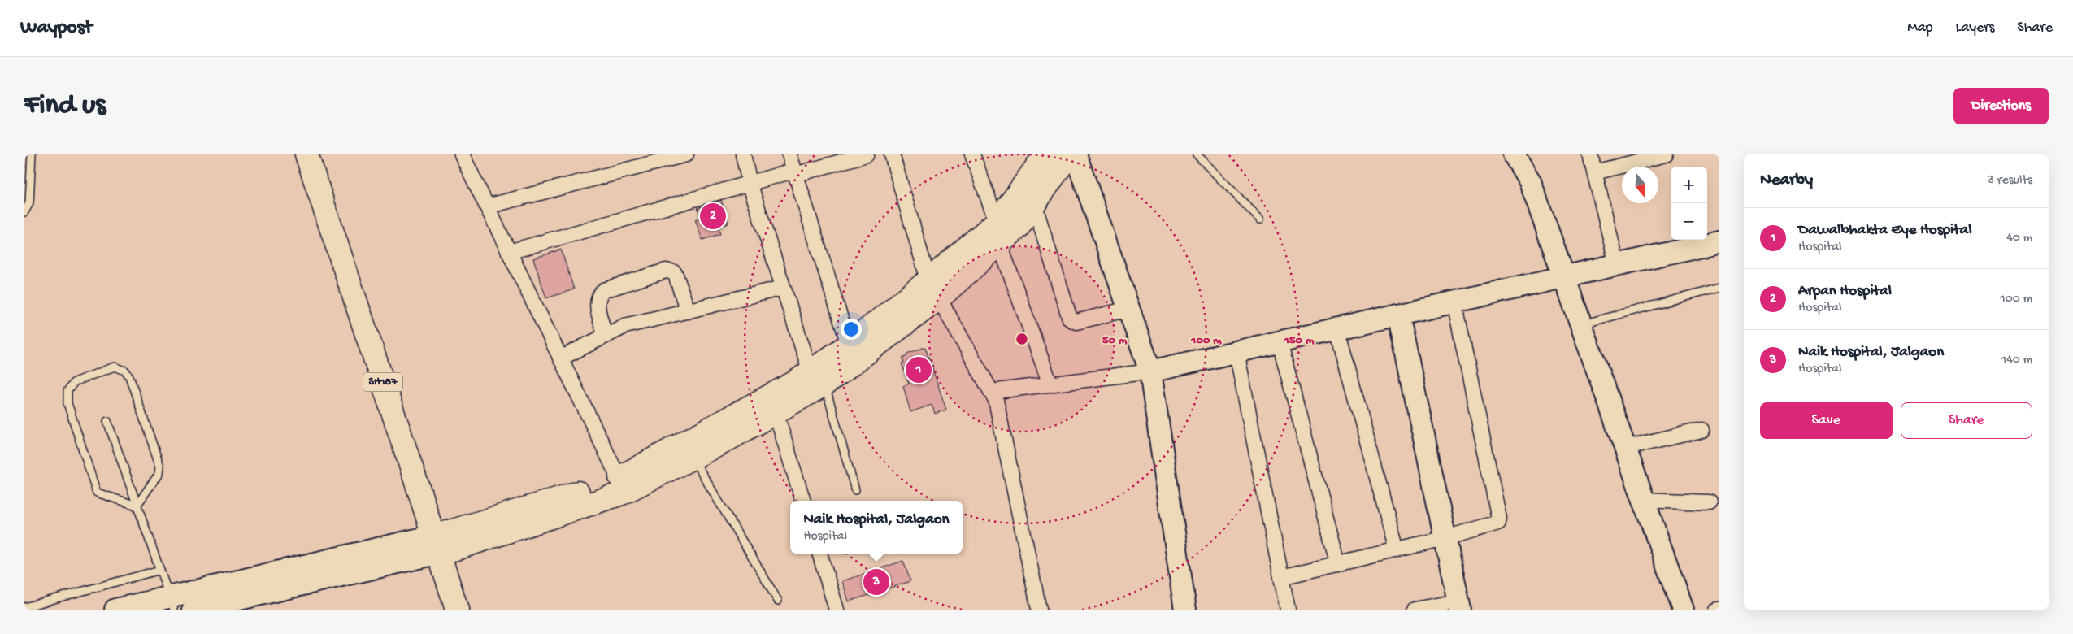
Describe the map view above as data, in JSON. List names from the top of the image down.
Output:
{
  "streets": {
    "main road": ["SH187"]
  },
  "north": "bottom",
  "page": {
    "header": "Waypost",
    "nav": ["Map", "Layers", "Share"],
    "buttons": [
      "Directions",
      ["Save", "Share"]
    ],
    "title": "Find us",
    "heading": ["Nearby", "3 results"],
    "map_buttons": ["+", "−"],
    "pins": ["2", "1", "3"],
    "list": [
      {
        "mark": "1",
        "name": "Dawalbhakta Eye Hospital",
        "note": "Hospital",
        "value": "40 m"
      },
      {
        "mark": "2",
        "name": "Arpan Hospital",
        "note": "Hospital",
        "value": "100 m"
      },
      {
        "mark": "3",
        "name": "Naik Hospital, Jalgaon",
        "note": "Hospital",
        "value": "140 m"
      }
    ],
    "popup": ["Naik Hospital, Jalgaon", "Hospital"]
  },
  "rings": ["50 m", "100 m", "150 m"]
}
